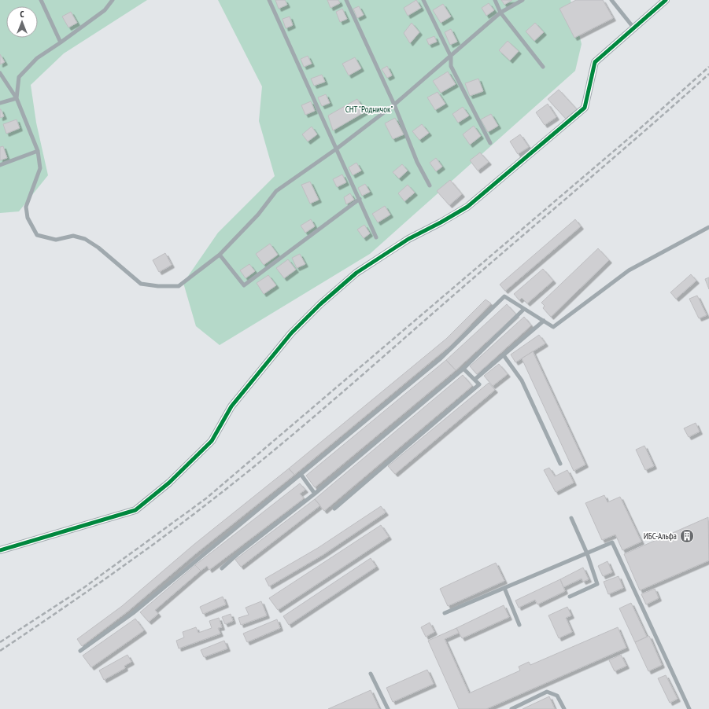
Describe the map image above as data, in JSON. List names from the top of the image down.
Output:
{
  "parks": ["СНТ \"Родничок\""],
  "places": {
    "building": ["ИБС-Альфа"]
  },
  "north": "top"
}
